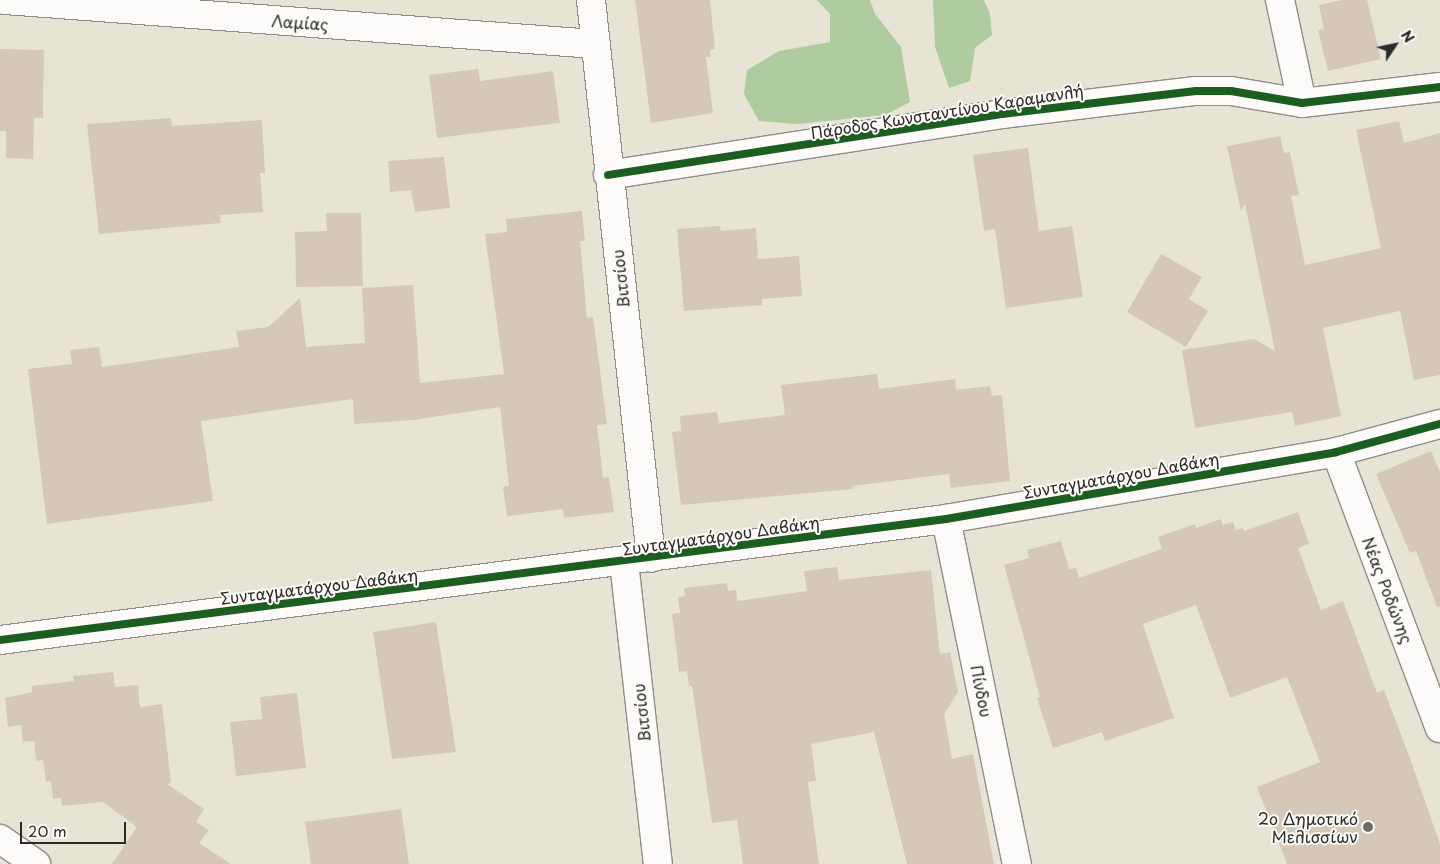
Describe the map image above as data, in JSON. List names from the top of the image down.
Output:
{
  "streets": {
    "street": [
      "Λαμίας",
      "Πάροδος Κωνσταντίνου Καραμανλή",
      "Βιτσίου",
      "Συνταγματάρχου Δαβάκη",
      "Νέας Ροδώνης",
      "Πίνδου"
    ]
  },
  "crossings": [
    ["Λαμίας", "Βιτσίου"],
    ["Πάροδος Κωνσταντίνου Καραμανλή", "Βιτσίου"],
    ["Βιτσίου", "Συνταγματάρχου Δαβάκη"],
    ["Συνταγματάρχου Δαβάκη", "Νέας Ροδώνης"],
    ["Συνταγματάρχου Δαβάκη", "Πίνδου"]
  ],
  "places": ["2ο Δημοτικό Μελισσίων"],
  "scale_bar": "20 m",
  "north": "top right"
}
